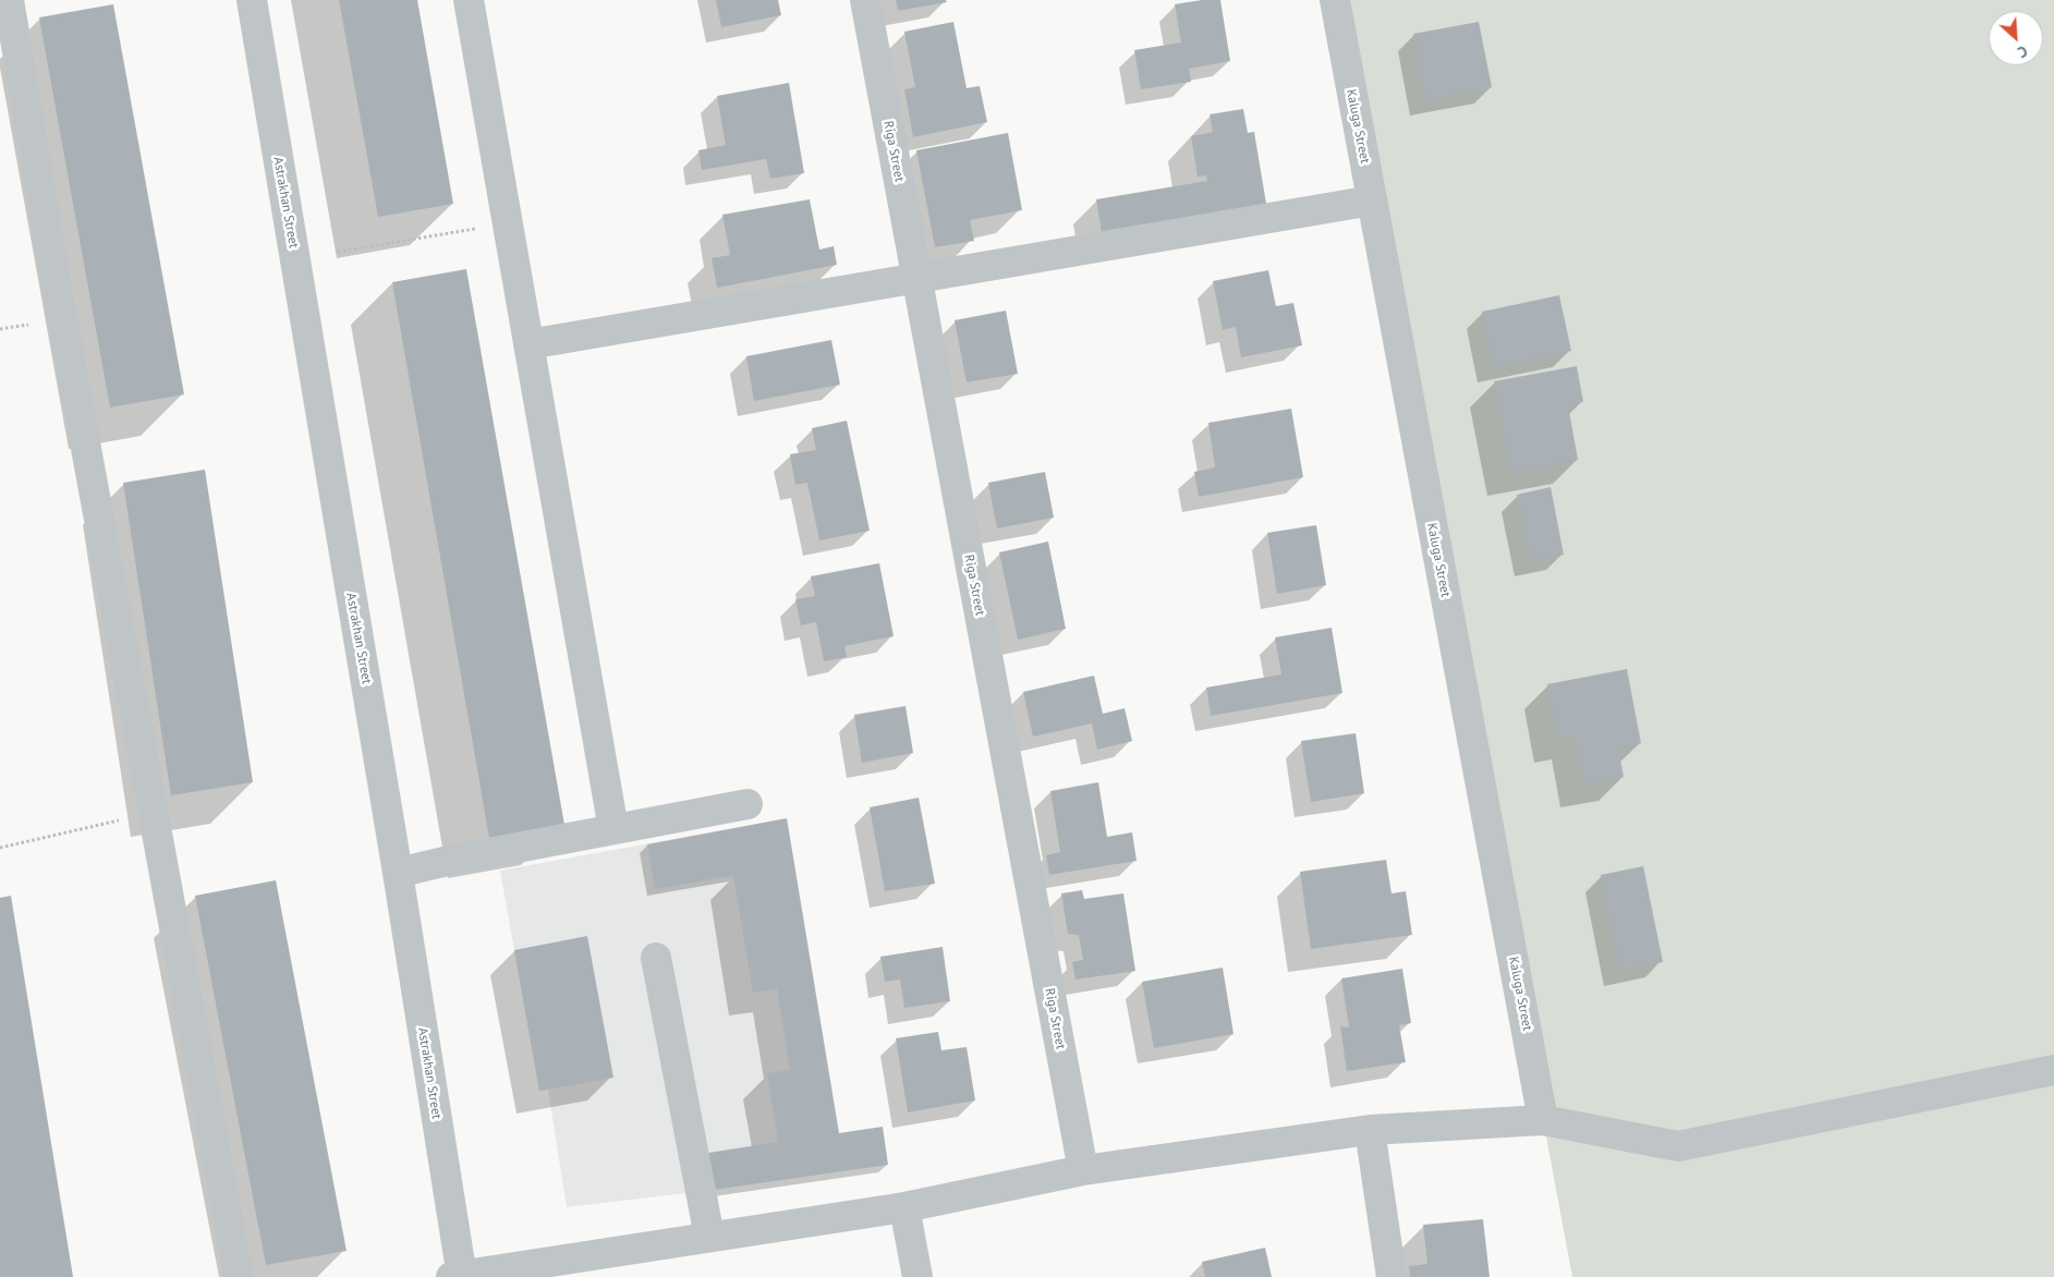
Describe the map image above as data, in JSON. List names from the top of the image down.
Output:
{
  "streets": {
    "street": ["Kaluga Street", "Riga Street", "Astrakhan Street"]
  },
  "north": "bottom right"
}
